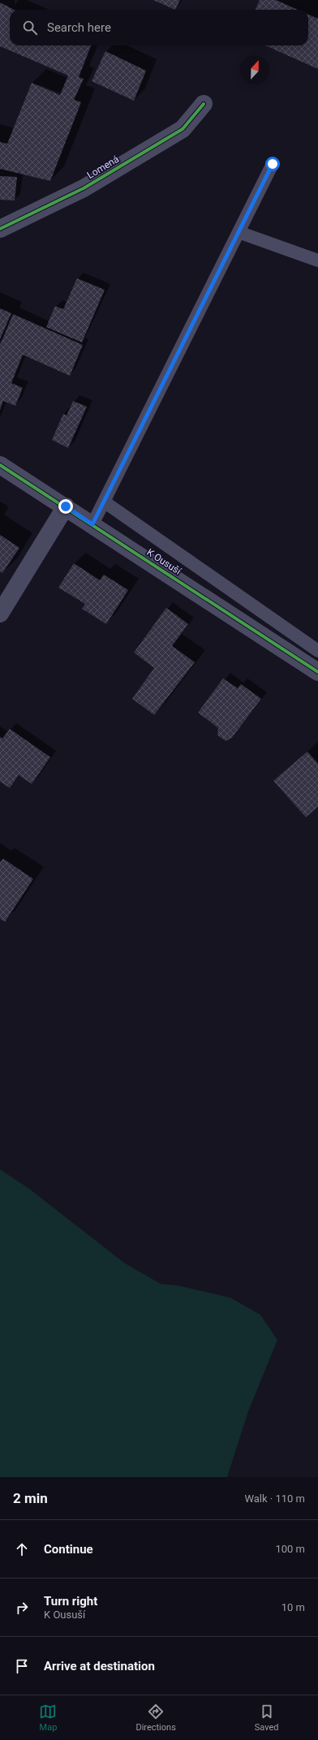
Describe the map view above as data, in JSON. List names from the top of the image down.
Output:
{
  "streets": {
    "street": ["Lomená", "K Ousuší"]
  },
  "north": "top",
  "page": {
    "search": "Search here",
    "heading": ["2 min", "Walk · 110 m"],
    "list": [
      ["Continue", "100 m"],
      ["Turn right", "K Ousuší", "10 m"],
      "Arrive at destination"
    ],
    "nav": ["Map", "Directions", "Saved"]
  }
}
